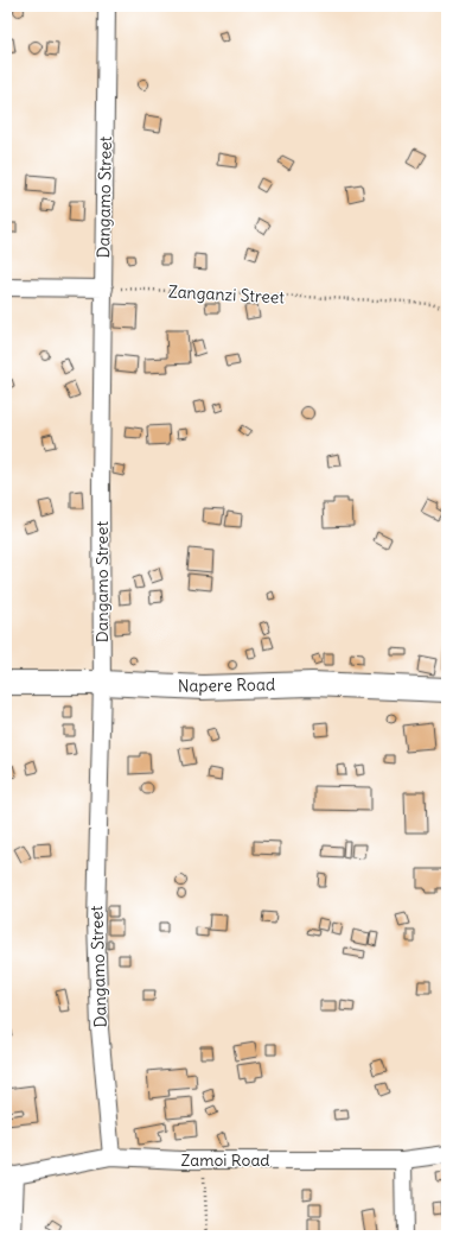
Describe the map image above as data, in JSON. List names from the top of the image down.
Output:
{
  "streets": {
    "street": ["Dangamo Street", "Napere Road", "Zamoi Road"],
    "path": ["Zanganzi Street"]
  },
  "crossings": [
    ["Dangamo Street", "Zanganzi Street"],
    ["Dangamo Street", "Napere Road"],
    ["Dangamo Street", "Zamoi Road"]
  ]
}
